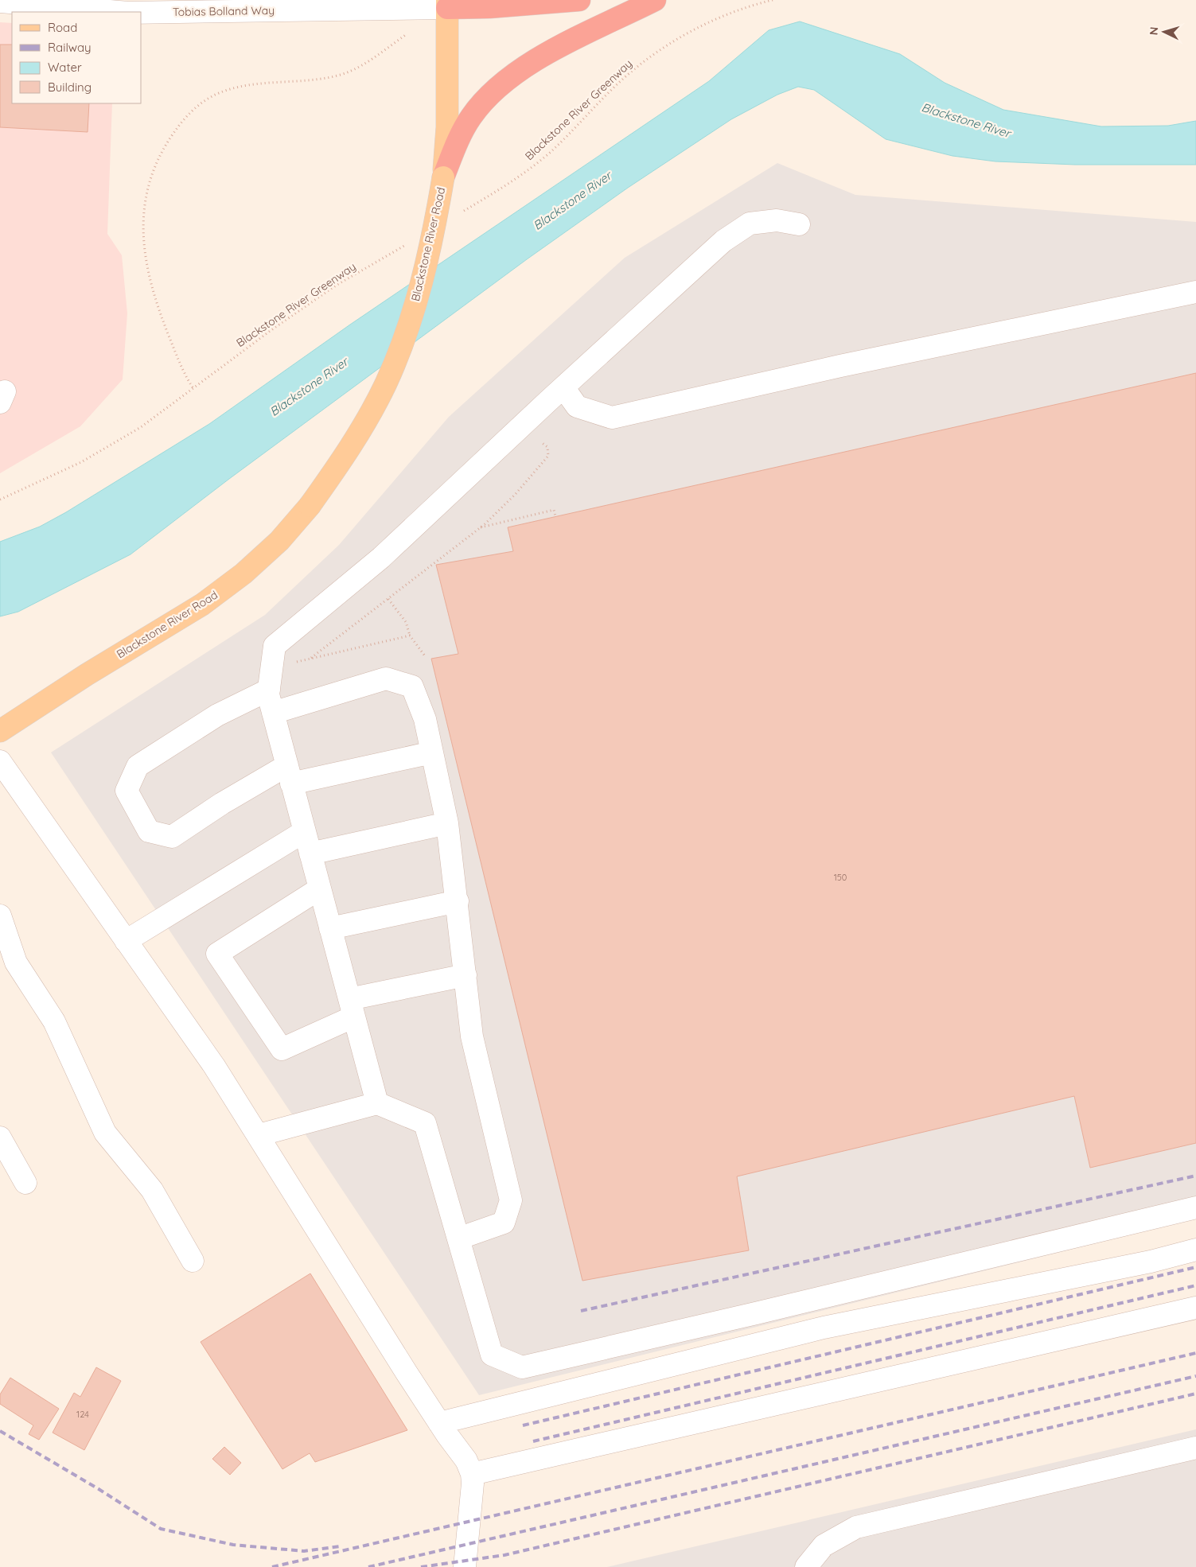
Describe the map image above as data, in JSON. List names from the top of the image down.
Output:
{
  "streets": {
    "main road": ["Blackstone River Road"],
    "street": ["Tobias Bolland Way"],
    "path": ["Blackstone River Greenway"]
  },
  "crossings": [
    ["Tobias Bolland Way", "Blackstone River Road"]
  ],
  "water": ["Blackstone River"],
  "house_numbers": ["150", "124"],
  "legend": [
    "Road",
    "Railway",
    "Water",
    "Building"
  ],
  "north": "left"
}
